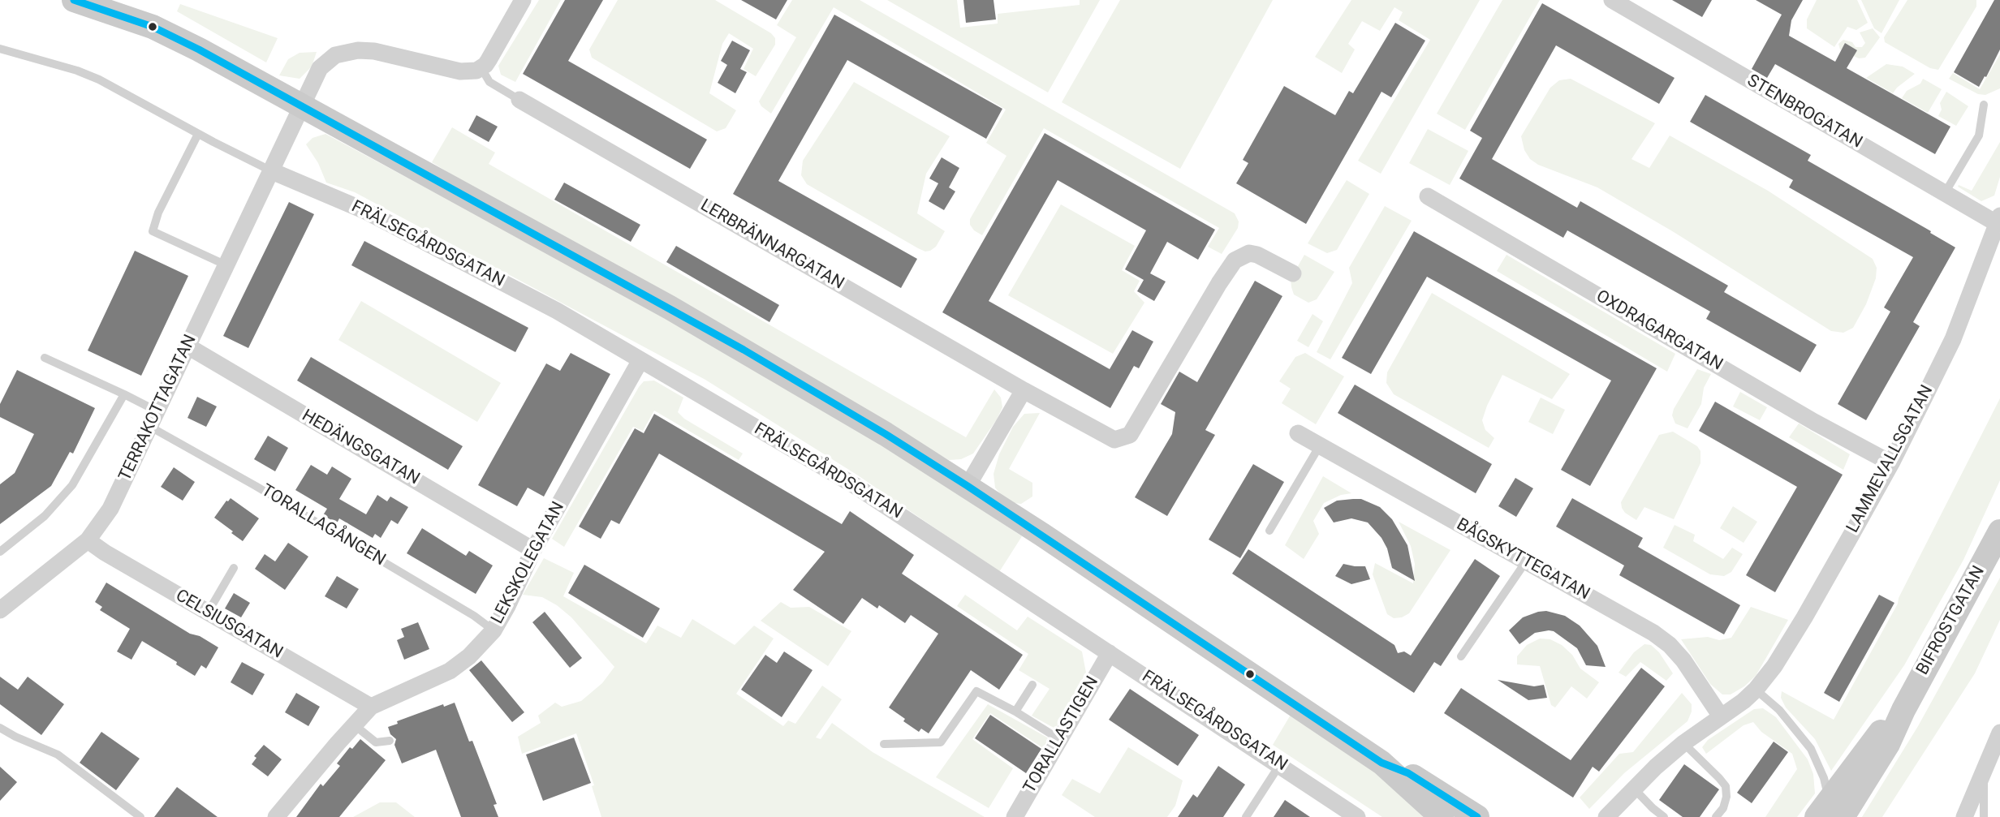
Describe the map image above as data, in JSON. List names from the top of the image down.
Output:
{
  "streets": {
    "street": [
      "STENBROGATAN",
      "FRÄLSEGÅRDSGATAN",
      "LERBRÄNNARGATAN",
      "OXDRAGARGATAN",
      "TERRAKOTTAGATAN",
      "HEDÄNGSGATAN",
      "LAMMEVALLSGATAN",
      "BÅGSKYTTEGATAN",
      "LEKSKOLEGATAN",
      "BIFROSTGATAN",
      "CELSIUSGATAN",
      "TORALLASTIGEN"
    ],
    "lane": ["TORALLAGÅNGEN"]
  },
  "crossings": [
    ["STENBROGATAN", "LAMMEVALLSGATAN"],
    ["FRÄLSEGÅRDSGATAN", "TERRAKOTTAGATAN"],
    ["FRÄLSEGÅRDSGATAN", "LEKSKOLEGATAN"],
    ["FRÄLSEGÅRDSGATAN", "TORALLASTIGEN"],
    ["OXDRAGARGATAN", "LAMMEVALLSGATAN"],
    ["TERRAKOTTAGATAN", "HEDÄNGSGATAN"],
    ["TERRAKOTTAGATAN", "TORALLAGÅNGEN"],
    ["TERRAKOTTAGATAN", "CELSIUSGATAN"],
    ["HEDÄNGSGATAN", "LEKSKOLEGATAN"],
    ["LAMMEVALLSGATAN", "BÅGSKYTTEGATAN"],
    ["TORALLAGÅNGEN", "LEKSKOLEGATAN"],
    ["LEKSKOLEGATAN", "CELSIUSGATAN"]
  ]
}
